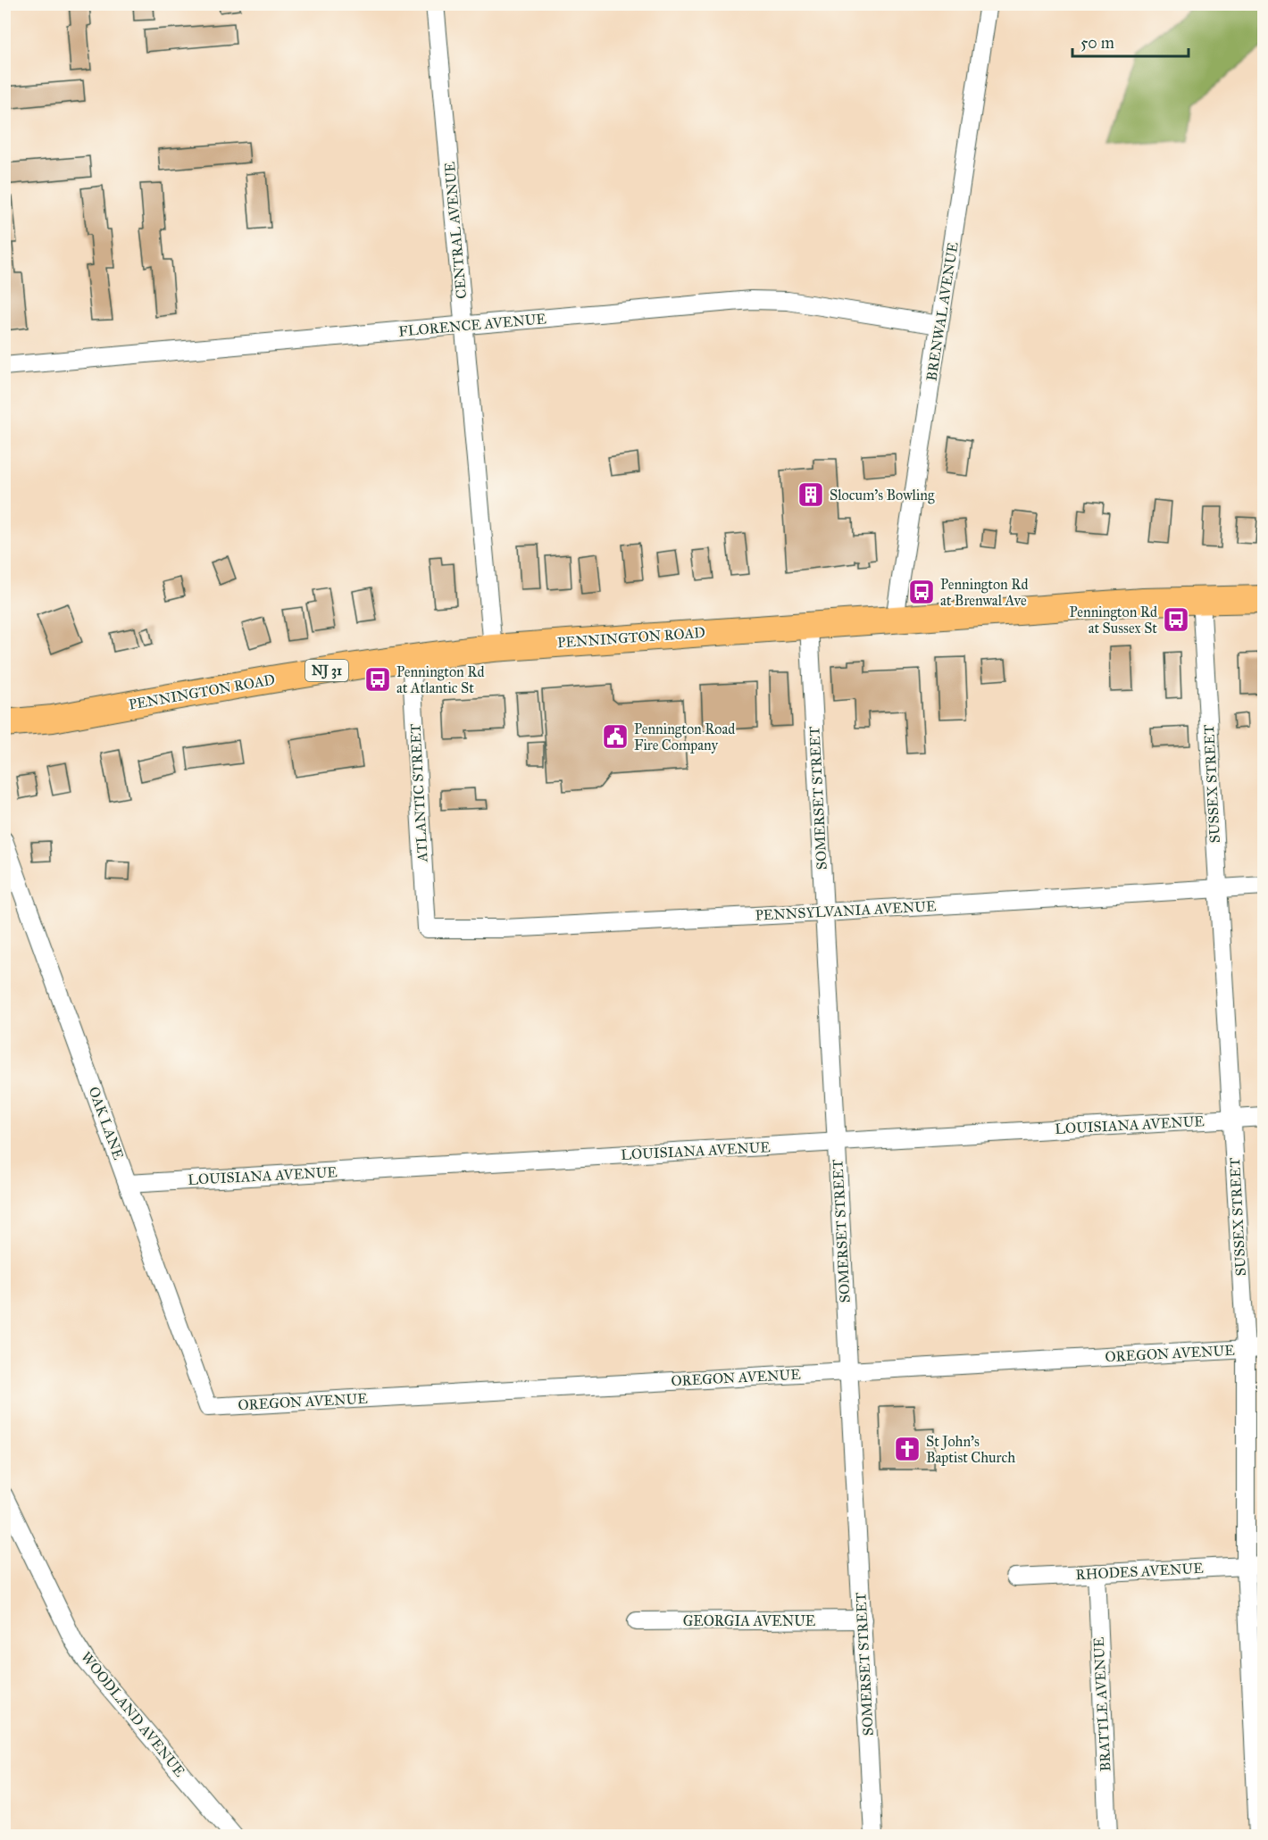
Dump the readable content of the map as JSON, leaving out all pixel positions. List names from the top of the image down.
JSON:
{
  "streets": {
    "main road": ["PENNINGTON ROAD", "NJ 31"],
    "street": [
      "CENTRAL AVENUE",
      "BRENWAL AVENUE",
      "FLORENCE AVENUE",
      "SUSSEX STREET",
      "ATLANTIC STREET",
      "SOMERSET STREET",
      "PENNSYLVANIA AVENUE",
      "OAK LANE",
      "LOUISIANA AVENUE",
      "OREGON AVENUE",
      "RHODES AVENUE",
      "GEORGIA AVENUE",
      "BRATTLE AVENUE",
      "WOODLAND AVENUE"
    ]
  },
  "crossings": [
    ["CENTRAL AVENUE", "FLORENCE AVENUE"],
    ["CENTRAL AVENUE", "PENNINGTON ROAD"],
    ["BRENWAL AVENUE", "FLORENCE AVENUE"],
    ["BRENWAL AVENUE", "PENNINGTON ROAD"],
    ["PENNINGTON ROAD", "SUSSEX STREET"],
    ["PENNINGTON ROAD", "ATLANTIC STREET"],
    ["PENNINGTON ROAD", "SOMERSET STREET"],
    ["SUSSEX STREET", "PENNSYLVANIA AVENUE"],
    ["SUSSEX STREET", "LOUISIANA AVENUE"],
    ["SUSSEX STREET", "OREGON AVENUE"],
    ["SUSSEX STREET", "RHODES AVENUE"],
    ["ATLANTIC STREET", "PENNSYLVANIA AVENUE"],
    ["SOMERSET STREET", "PENNSYLVANIA AVENUE"],
    ["SOMERSET STREET", "LOUISIANA AVENUE"],
    ["SOMERSET STREET", "OREGON AVENUE"],
    ["SOMERSET STREET", "GEORGIA AVENUE"],
    ["OAK LANE", "LOUISIANA AVENUE"],
    ["OAK LANE", "OREGON AVENUE"],
    ["RHODES AVENUE", "BRATTLE AVENUE"]
  ],
  "places": {
    "building": ["Slocum's Bowling"],
    "bus stop": ["Pennington Rd at Brenwal Ave", "Pennington Rd at Sussex St", "Pennington Rd at Atlantic St"],
    "public building": ["Pennington Road Fire Company"],
    "church": ["St John's Baptist Church"]
  },
  "scale_bar": "50 m"
}
